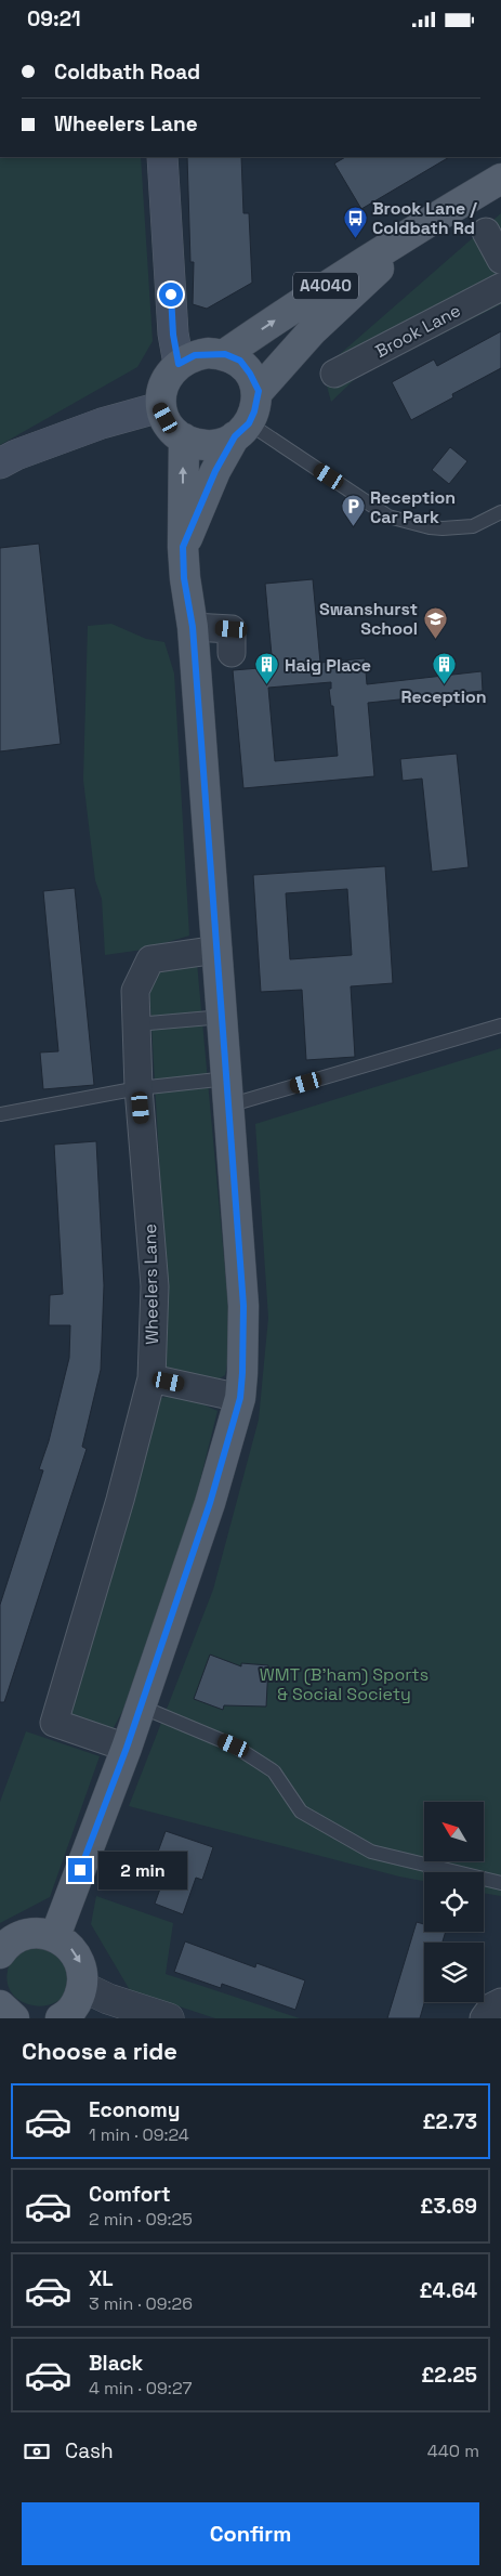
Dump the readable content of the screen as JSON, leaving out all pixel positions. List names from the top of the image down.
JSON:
{
  "streets": {
    "main road": ["A4040"],
    "street": ["Brook Lane", "Wheelers Lane"]
  },
  "parks": ["WMT (B'ham) Sports & Social Society"],
  "places": {
    "bus stop": ["Brook Lane / Coldbath Rd"],
    "parking": ["Reception Car Park"],
    "school or university": ["Swanshurst School"],
    "building": ["Haig Place", "Reception"]
  },
  "north": "top left",
  "page": {
    "status": "09:21",
    "banner": ["Coldbath Road", "Wheelers Lane"],
    "bubble": "2 min",
    "heading": "Choose a ride",
    "list": [
      {
        "name": "Economy",
        "note": "1 min · 09:24",
        "value": "£2.73"
      },
      {
        "name": "Comfort",
        "note": "2 min · 09:25",
        "value": "£3.69"
      },
      {
        "name": "XL",
        "note": "3 min · 09:26",
        "value": "£4.64"
      },
      {
        "name": "Black",
        "note": "4 min · 09:27",
        "value": "£2.25"
      }
    ],
    "pay": ["Cash", "440 m"],
    "buttons": "Confirm"
  }
}
